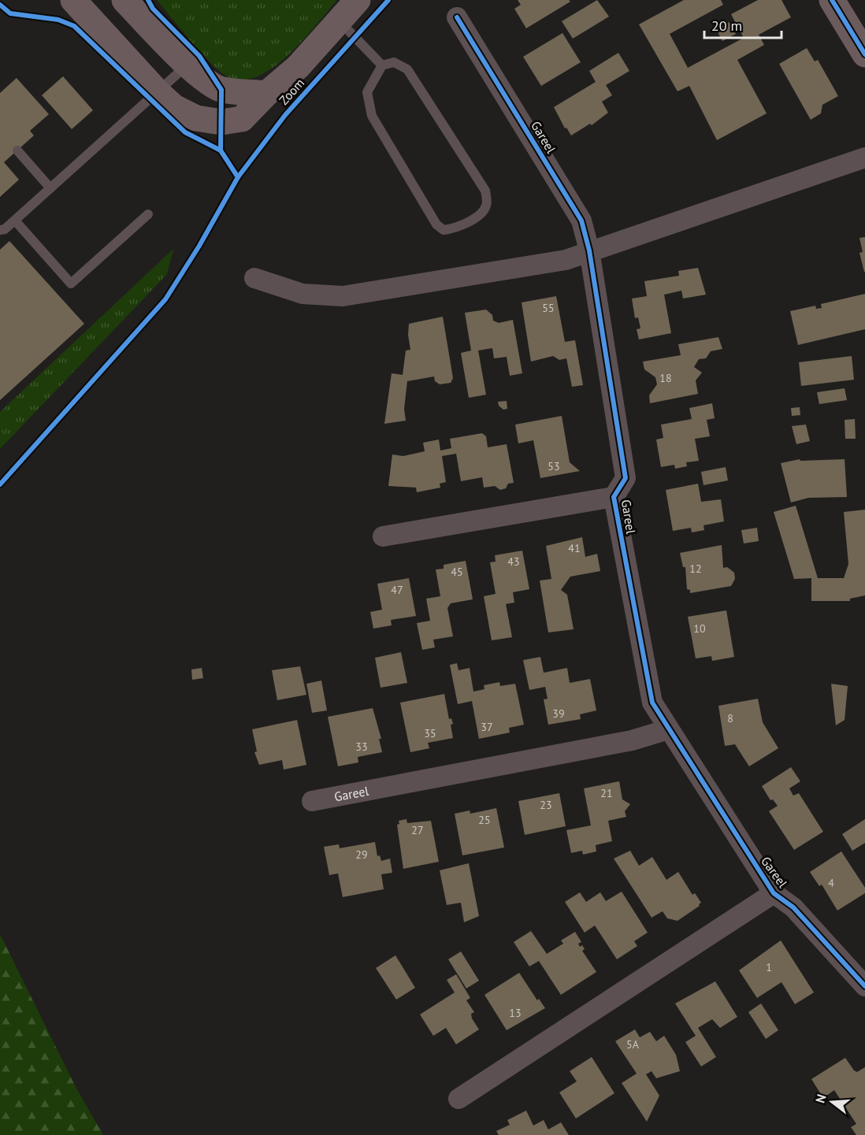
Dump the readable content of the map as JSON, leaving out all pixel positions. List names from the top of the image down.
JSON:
{
  "streets": {
    "street": ["Zoom", "Gareel"]
  },
  "house_numbers": [
    "55",
    "18",
    "53",
    "41",
    "43",
    "12",
    "45",
    "47",
    "10",
    "39",
    "8",
    "37",
    "35",
    "33",
    "21",
    "23",
    "25",
    "27",
    "29",
    "4",
    "1",
    "13",
    "5A"
  ],
  "scale_bar": "20 m",
  "north": "left"
}
